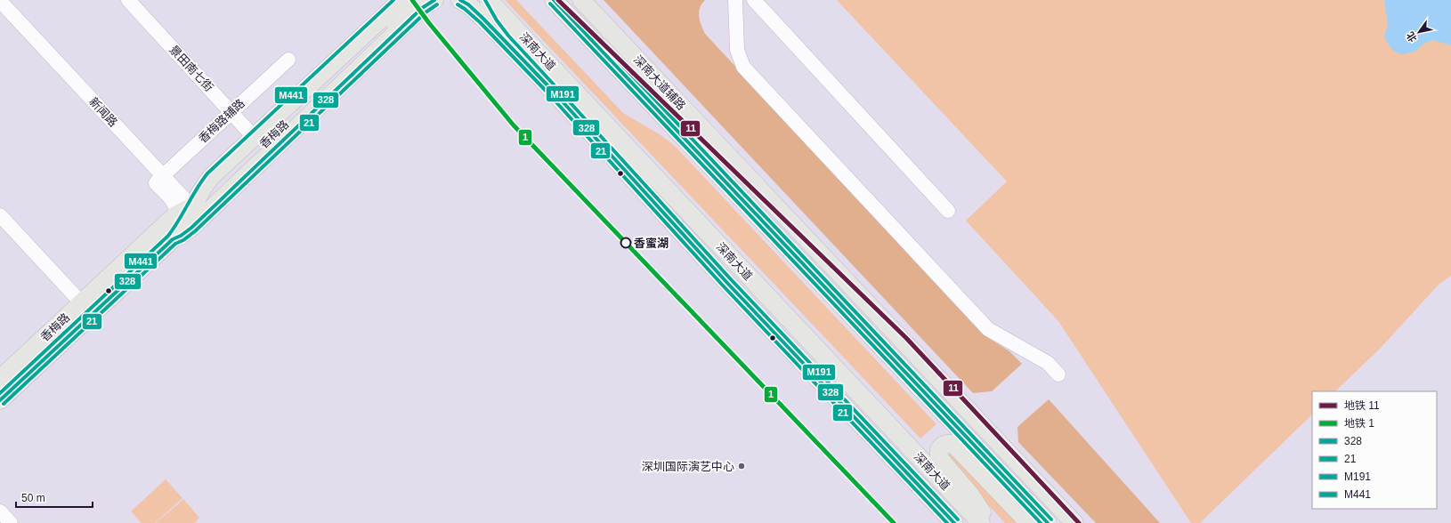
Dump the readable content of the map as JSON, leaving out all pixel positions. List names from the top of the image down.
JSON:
{
  "streets": {
    "main road": ["深南大道", "深南大道辅路", "香梅路"],
    "street": ["景田南七街", "新闻路", "香梅路辅路"]
  },
  "crossings": [
    ["景田南七街", "香梅路辅路"],
    ["景田南七街", "香梅路"],
    ["新闻路", "香梅路辅路"],
    ["新闻路", "香梅路"]
  ],
  "places": ["香蜜湖", "深圳国际演艺中心"],
  "lines": [
    "metro line 11",
    "metro line 1",
    "transit line 328",
    "transit line M191",
    "transit line M441",
    "transit line 21"
  ],
  "legend": [
    "地铁 11",
    "地铁 1",
    "328",
    "21",
    "M191",
    "M441"
  ],
  "scale_bar": "50 m",
  "north": "bottom left"
}
